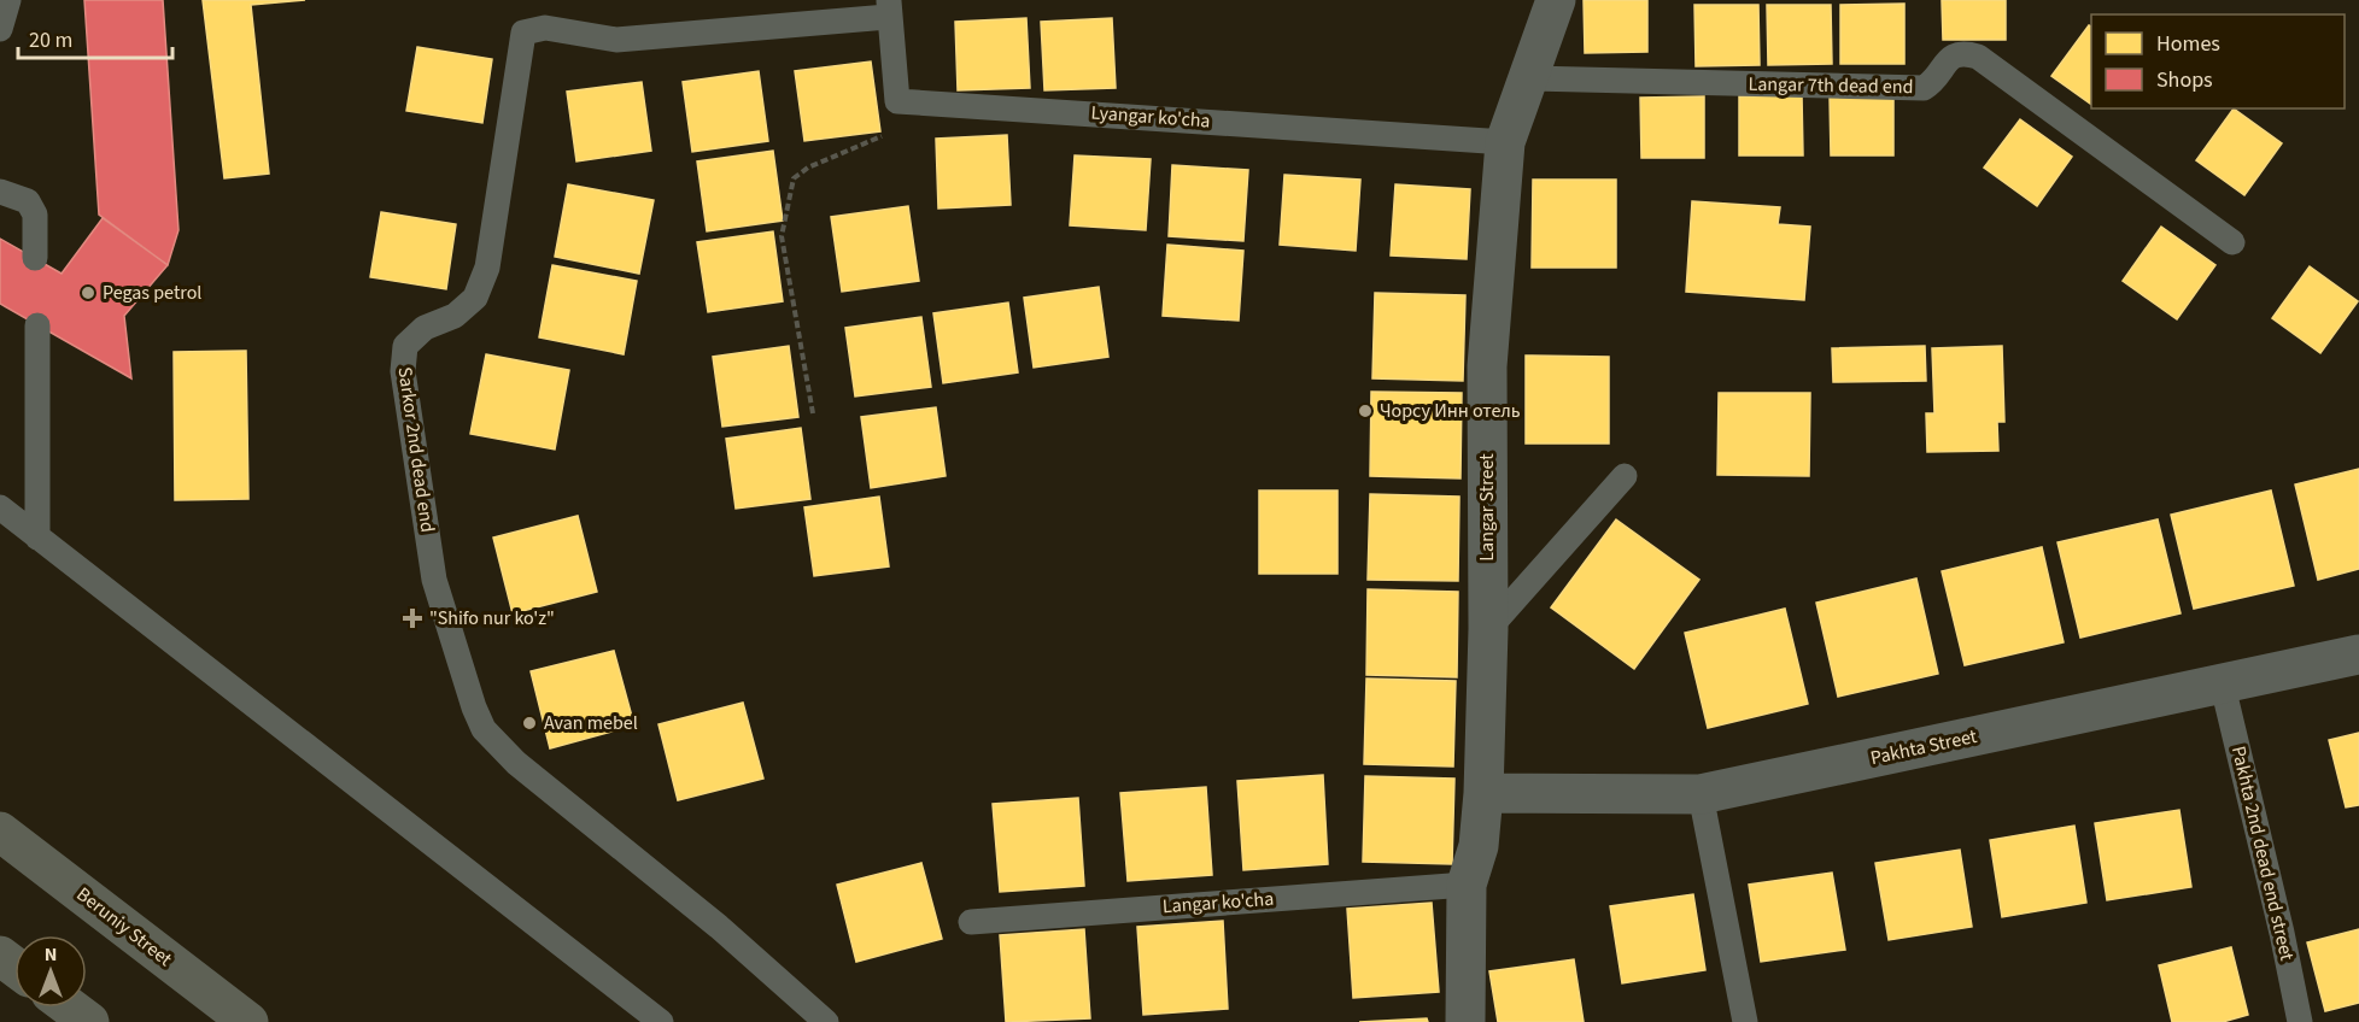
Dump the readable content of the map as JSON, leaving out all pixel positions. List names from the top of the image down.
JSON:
{
  "streets": {
    "main road": ["Beruniy Street"],
    "street": ["Langar Street", "Pakhta Street"],
    "lane": [
      "Langar 7th dead end",
      "Lyangar ko'cha",
      "Sarkor 2nd dead end",
      "Pakhta 2nd dead end street",
      "Langar ko'cha"
    ]
  },
  "crossings": [
    ["Langar 7th dead end", "Langar Street"],
    ["Lyangar ko'cha", "Langar Street"],
    ["Langar Street", "Pakhta Street"],
    ["Langar Street", "Langar ko'cha"],
    ["Pakhta Street", "Pakhta 2nd dead end street"]
  ],
  "places": {
    "other": ["Pegas petrol", "Чорсу Инн отель", "Avan mebel"],
    "health": ["\"Shifo nur ko'z\""]
  },
  "legend": ["Homes", "Shops"],
  "scale_bar": "20 m",
  "north": "top"
}
